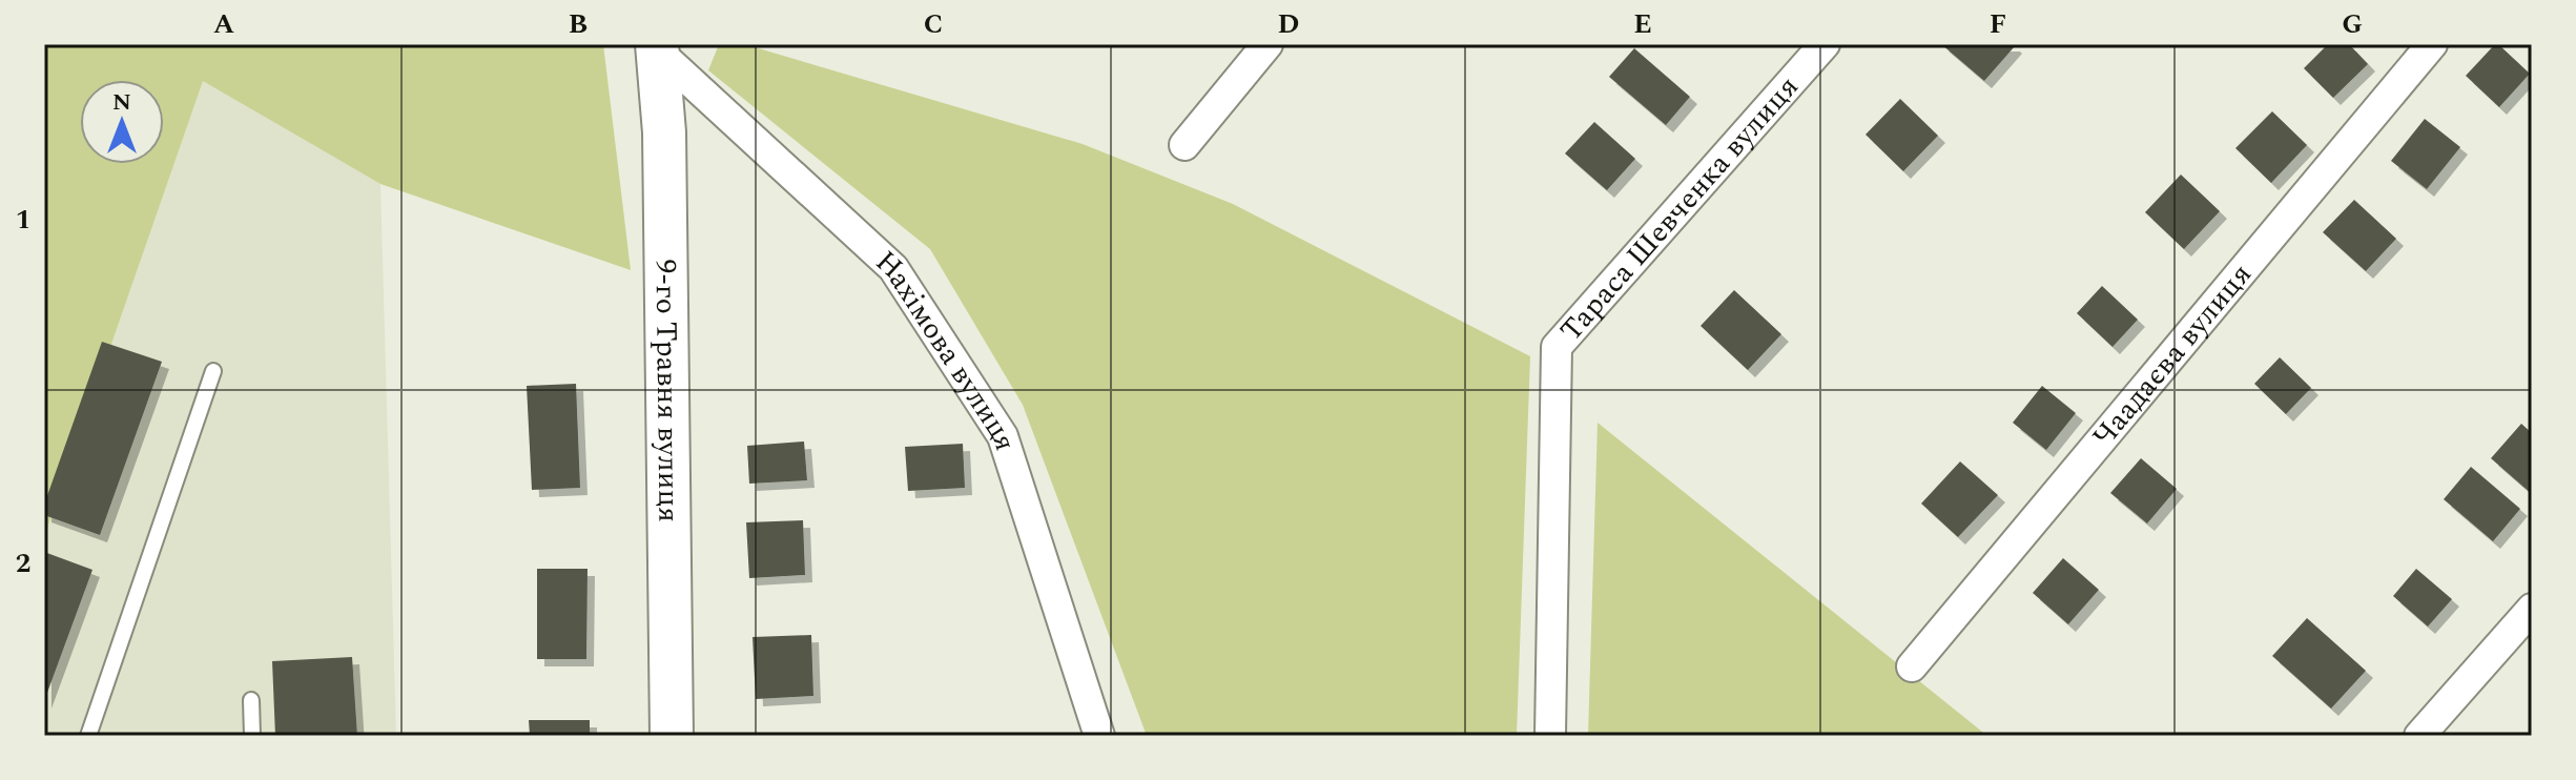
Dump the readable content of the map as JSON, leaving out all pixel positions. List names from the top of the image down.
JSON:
{
  "streets": {
    "main road": ["9-го Травня вулиця"],
    "street": ["Тараса Шевченка вулиця", "Нахімова вулиця", "Чаадаєва вулиця"]
  },
  "crossings": [
    ["Нахімова вулиця", "9-го Травня вулиця"]
  ],
  "north": "top",
  "grid": {
    "columns": [
      "A",
      "B",
      "C",
      "D",
      "E",
      "F",
      "G"
    ],
    "rows": ["1", "2"]
  }
}
